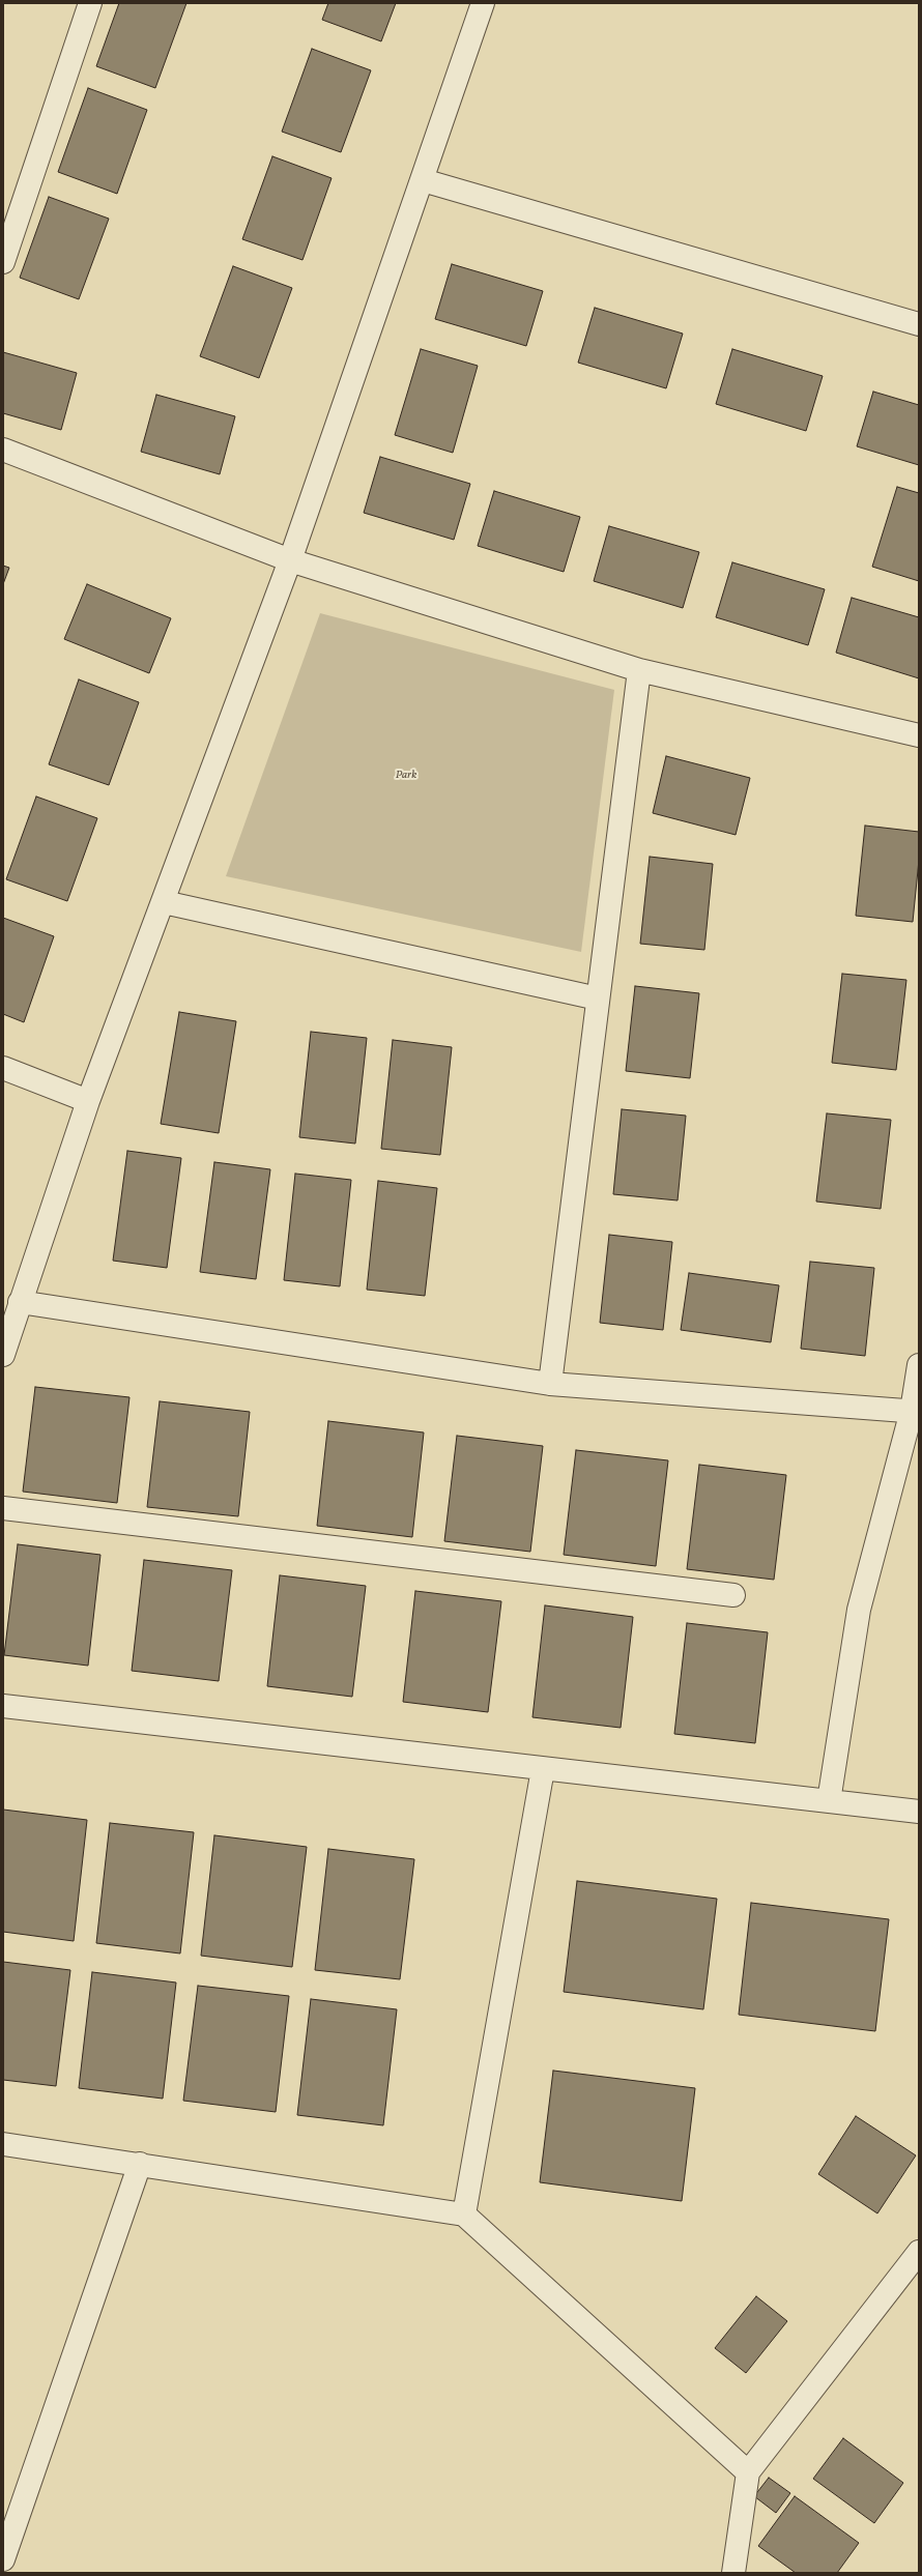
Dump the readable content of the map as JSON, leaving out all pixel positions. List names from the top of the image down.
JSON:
{
  "parks": ["Park"]
}
